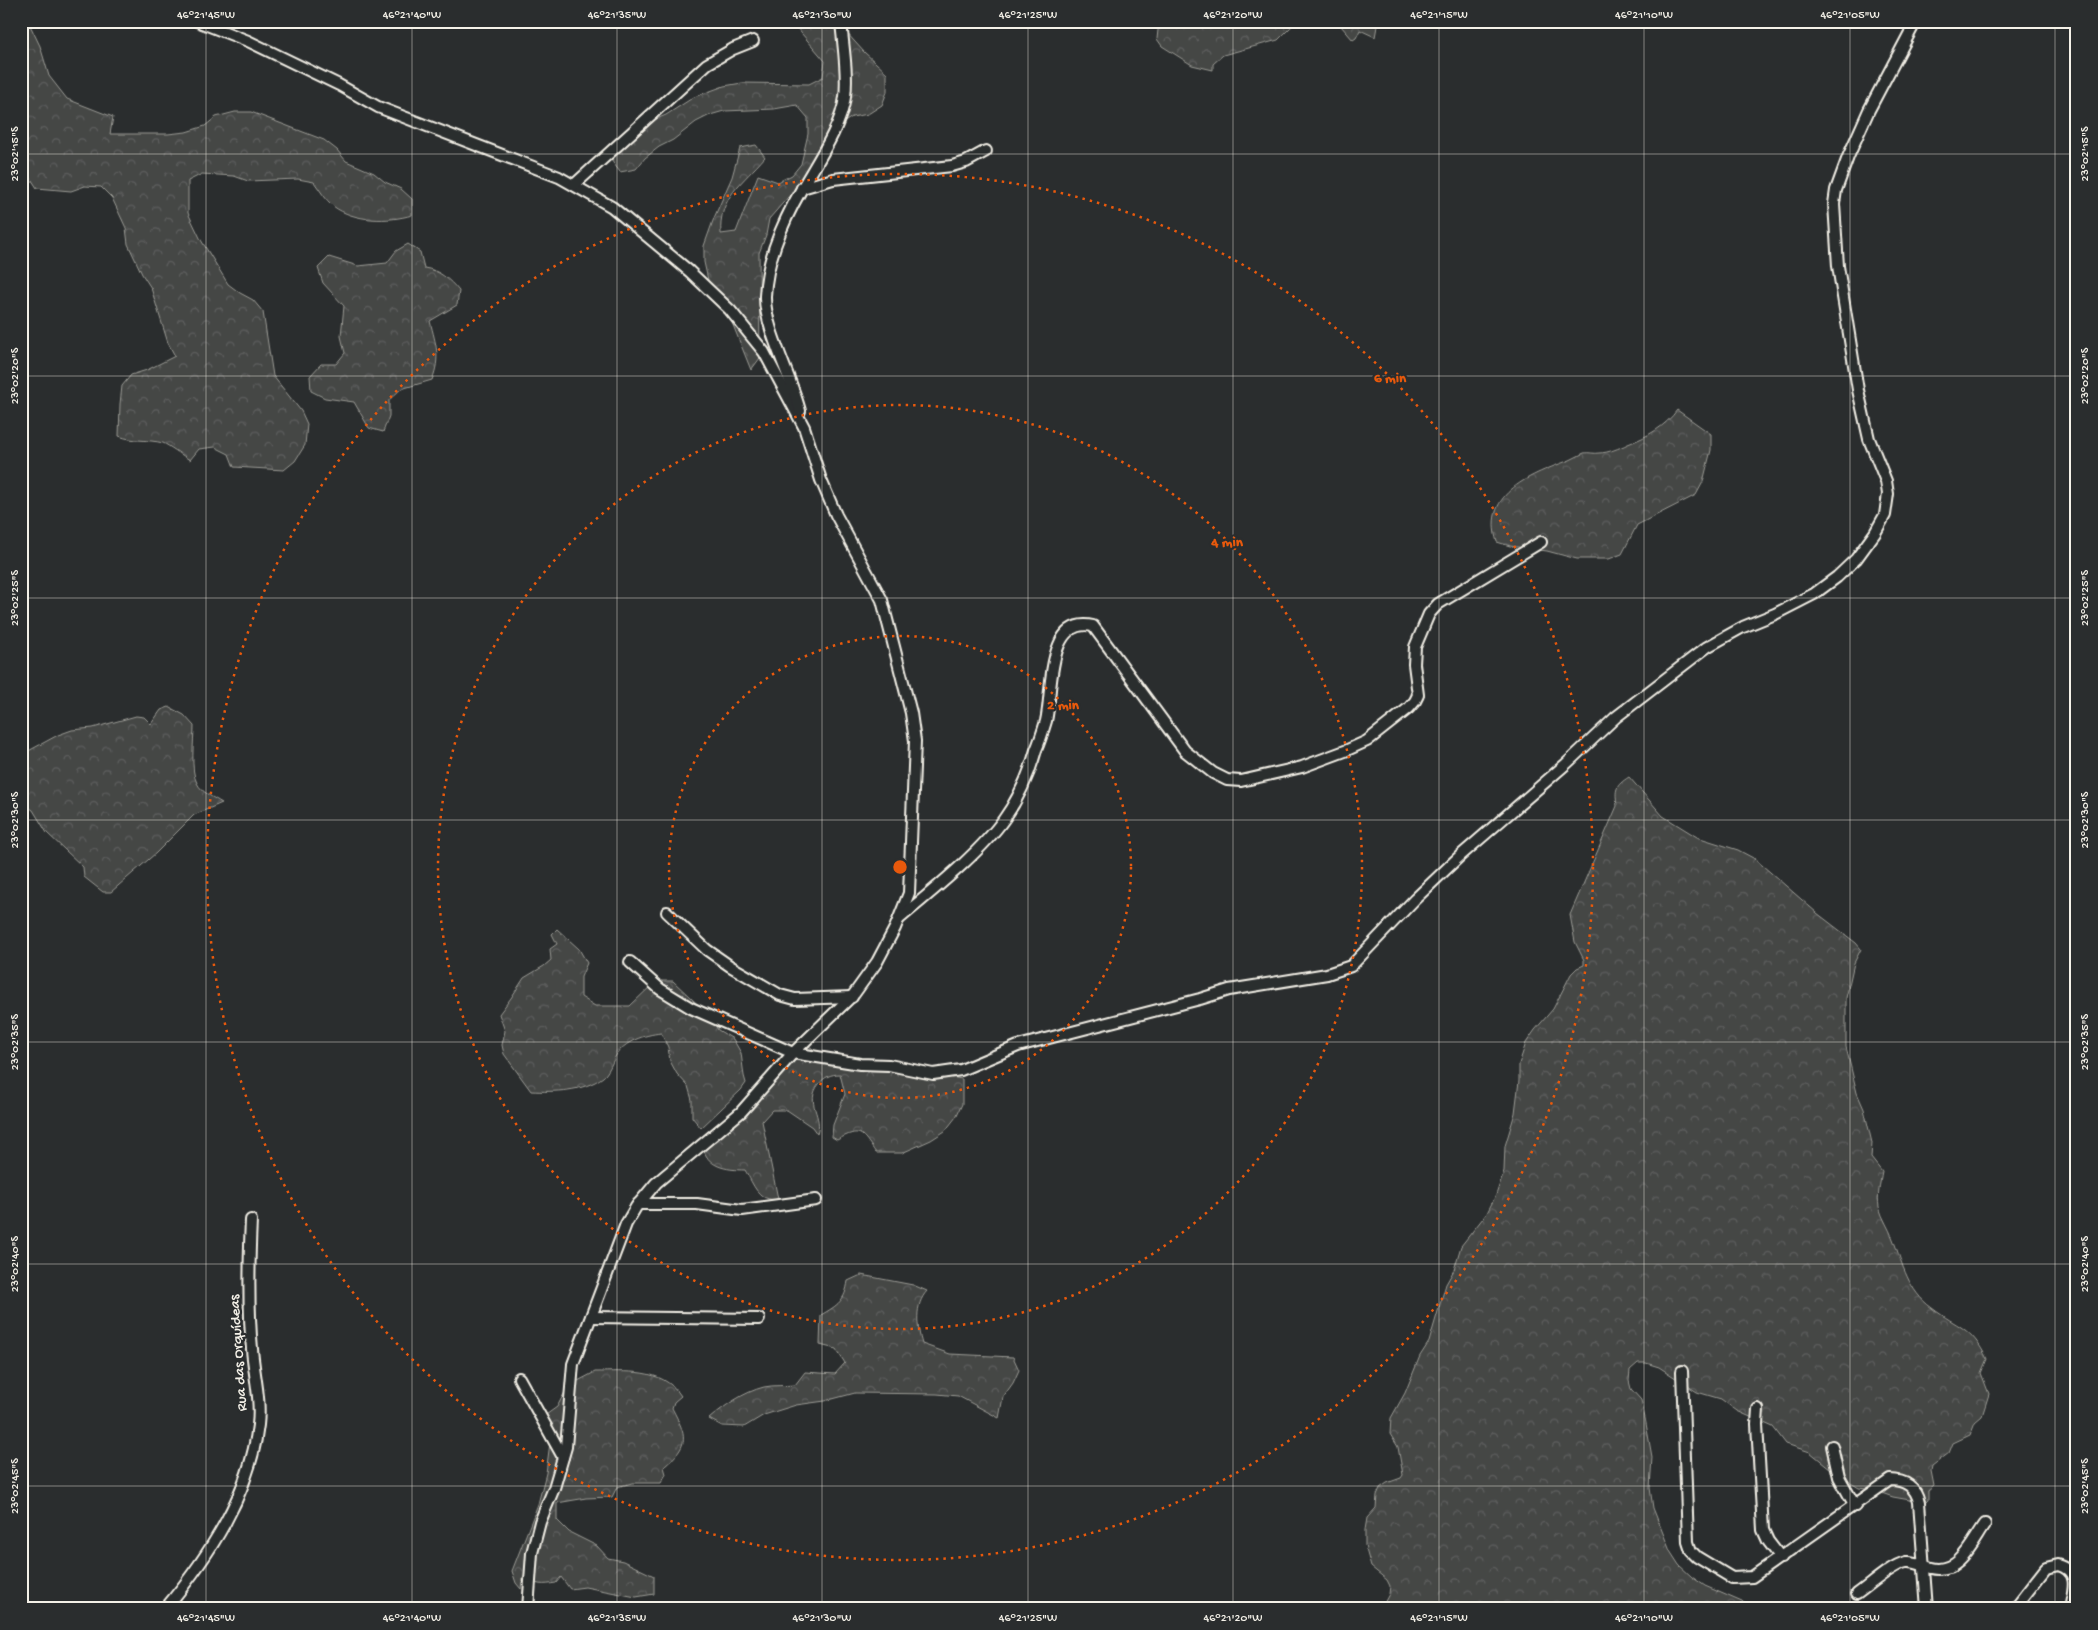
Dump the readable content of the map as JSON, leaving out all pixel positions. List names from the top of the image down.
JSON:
{
  "streets": {
    "street": ["Rua das Orquídeas"]
  },
  "coordinates": [
    "46°21'45\"W",
    "46°21'40\"W",
    "46°21'35\"W",
    "46°21'30\"W",
    "46°21'25\"W",
    "46°21'20\"W",
    "46°21'15\"W",
    "46°21'10\"W",
    "46°21'05\"W",
    "23°02'15\"S",
    "23°02'20\"S",
    "23°02'25\"S",
    "23°02'30\"S",
    "23°02'35\"S",
    "23°02'40\"S",
    "23°02'45\"S"
  ],
  "rings": ["6 min", "4 min", "2 min"]
}
